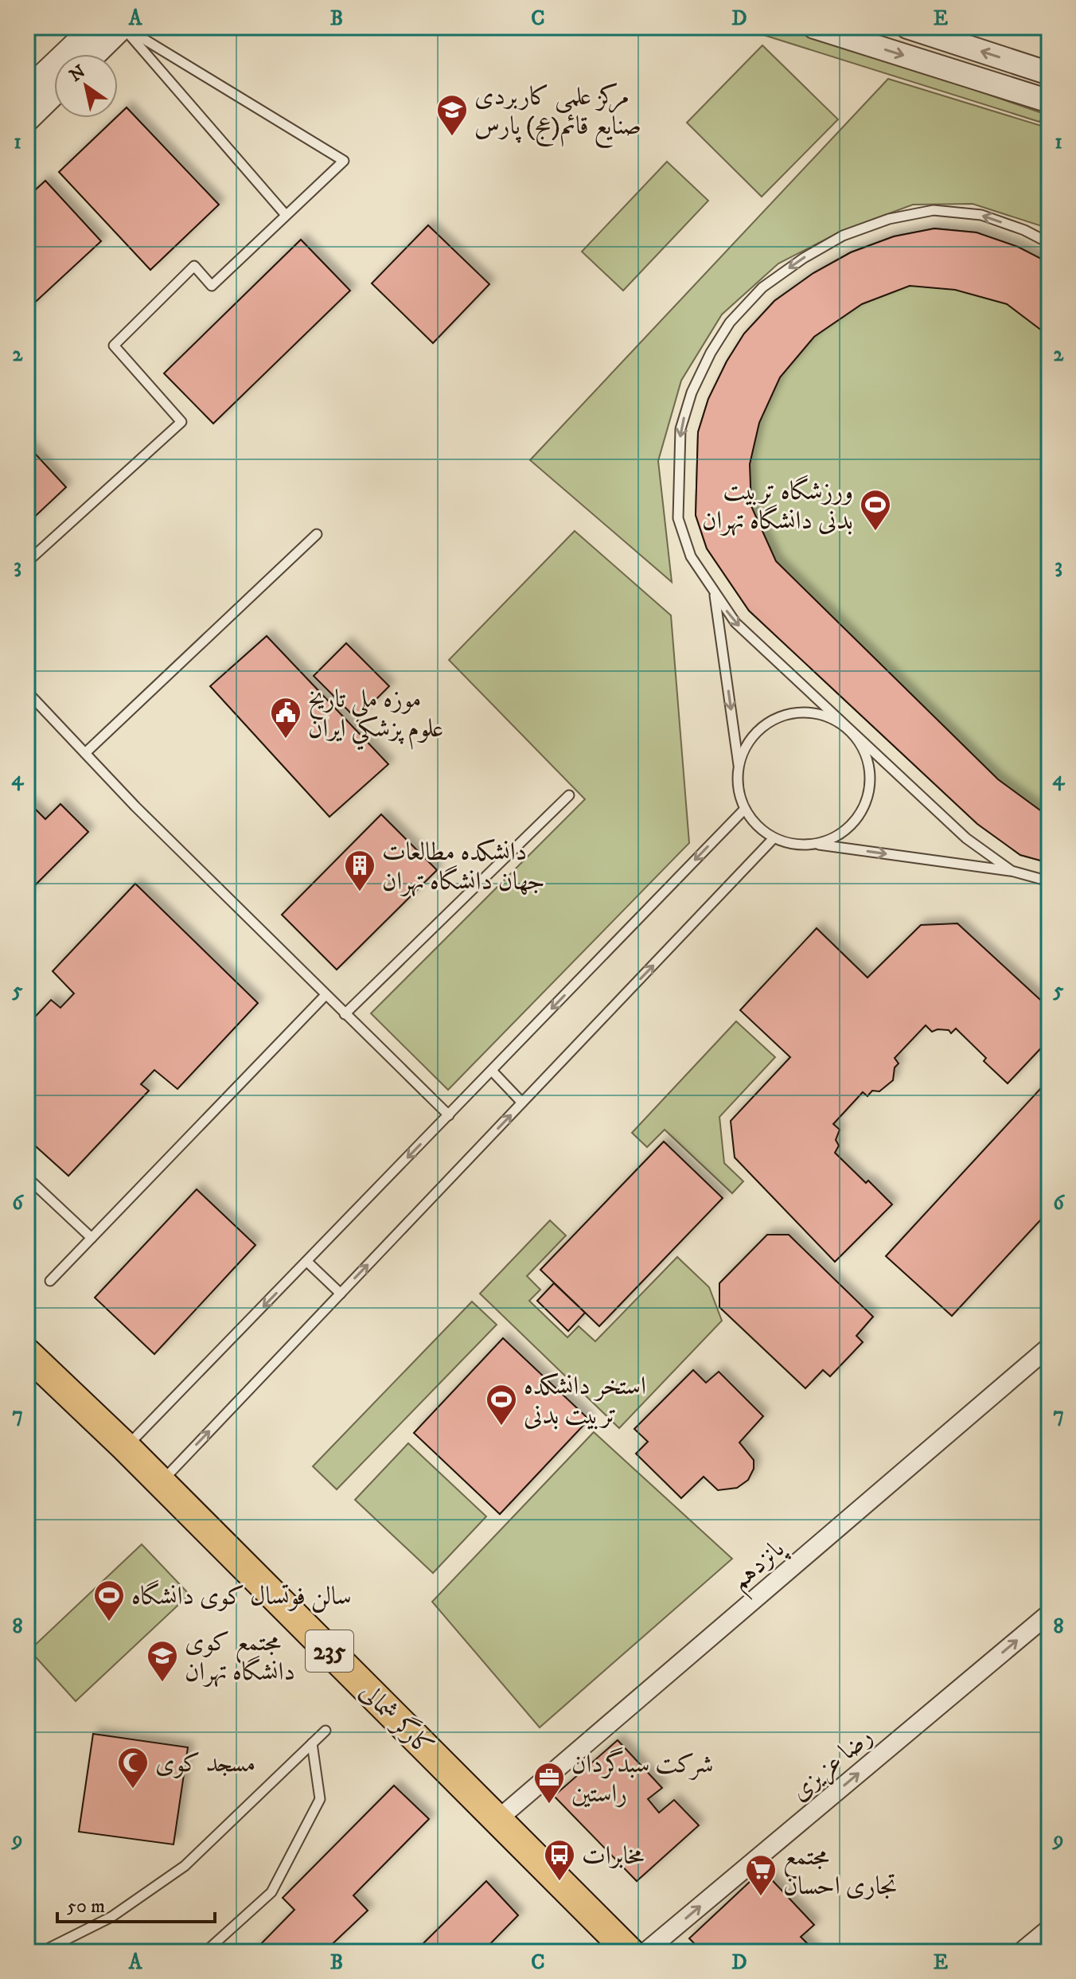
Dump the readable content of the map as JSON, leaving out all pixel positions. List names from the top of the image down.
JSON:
{
  "streets": {
    "main road": ["235", "کارگر شمالی"],
    "street": ["پانزدهم", "رضا عزیزی"]
  },
  "crossings": [
    ["پانزدهم", "کارگر شمالی"]
  ],
  "one_way": ["رضا عزیزی"],
  "places": {
    "school or university": ["مرکز علمی کاربردی صنایع قائم(عج) پارس", "مجتمع کوی دانشگاه تهران"],
    "sports": ["ورزشگاه تربیت بدنی دانشگاه تهران", "استخر دانشکده تربیت بدنی", "سالن فوتسال کوی دانشگاه"],
    "public building": ["موزه ملي تاريخ علوم پزشكي ايران"],
    "building": ["دانشکده مطالعات جهان دانشگاه تهران"],
    "mosque": ["مسجد کوی"],
    "office": ["شرکت سبدگردان راستین"],
    "bus stop": ["مخابرات"],
    "supermarket": ["مجتمع تجاری احسان"]
  },
  "scale_bar": "50 m",
  "north": "top left",
  "grid": {
    "columns": [
      "A",
      "B",
      "C",
      "D",
      "E"
    ],
    "rows": [
      "1",
      "2",
      "3",
      "4",
      "5",
      "6",
      "7",
      "8",
      "9"
    ]
  }
}
